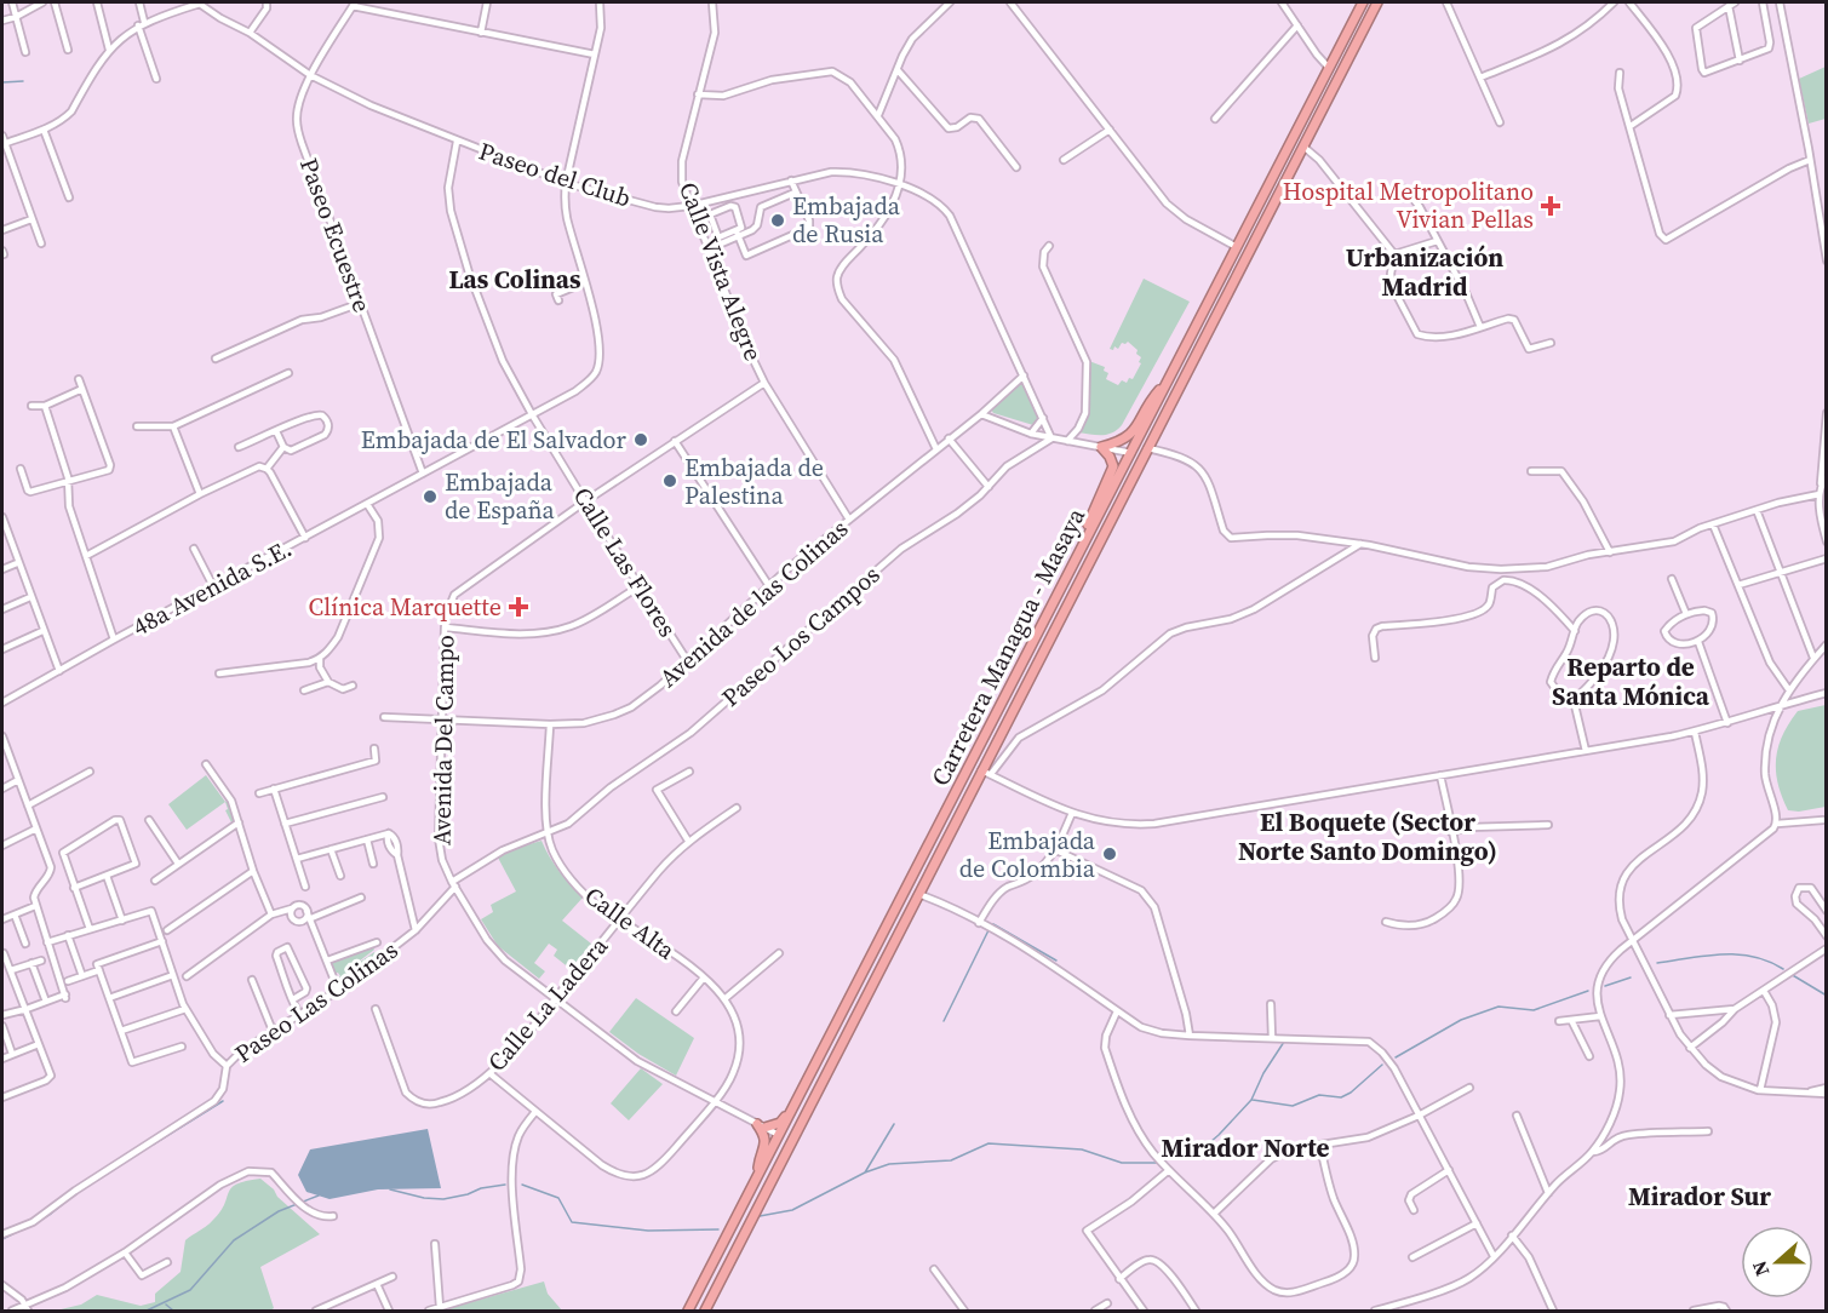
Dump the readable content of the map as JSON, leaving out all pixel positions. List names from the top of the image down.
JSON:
{
  "streets": {
    "highway": ["Carretera Managua - Masaya"],
    "street": [
      "Paseo del Club",
      "Paseo Ecuestre",
      "Calle Vista Alegre",
      "Calle Las Flores",
      "48a Avenida S.E.",
      "Avenida de las Colinas",
      "Paseo Los Campos",
      "Avenida Del Campo",
      "Calle Alta",
      "Paseo Las Colinas",
      "Calle La Ladera"
    ]
  },
  "crossings": [
    ["Paseo del Club", "Paseo Ecuestre"],
    ["Paseo del Club", "Calle Vista Alegre"],
    ["Paseo del Club", "Calle Las Flores"],
    ["Paseo del Club", "48a Avenida S.E."],
    ["Paseo del Club", "Avenida de las Colinas"],
    ["Paseo del Club", "Paseo Los Campos"],
    ["Paseo Ecuestre", "48a Avenida S.E."],
    ["Calle Vista Alegre", "Avenida de las Colinas"],
    ["Calle Vista Alegre", "Avenida Del Campo"],
    ["Calle Las Flores", "48a Avenida S.E."],
    ["Calle Las Flores", "Avenida de las Colinas"],
    ["Calle Las Flores", "Avenida Del Campo"],
    ["Avenida de las Colinas", "Avenida Del Campo"],
    ["Avenida de las Colinas", "Calle Alta"],
    ["Paseo Los Campos", "Calle Alta"],
    ["Paseo Los Campos", "Paseo Las Colinas"],
    ["Carretera Managua - Masaya", "Avenida Del Campo"],
    ["Avenida Del Campo", "Calle Alta"],
    ["Avenida Del Campo", "Paseo Las Colinas"],
    ["Avenida Del Campo", "Calle La Ladera"],
    ["Calle Alta", "Paseo Las Colinas"],
    ["Calle Alta", "Calle La Ladera"]
  ],
  "districts": [
    "Urbanización Madrid",
    "Las Colinas",
    "Reparto de Santa Mónica",
    "El Boquete (Sector Norte Santo Domingo)",
    "Mirador Norte",
    "Mirador Sur"
  ],
  "places": {
    "health": ["Hospital Metropolitano Vivian Pellas", "Clínica Marquette"],
    "other": [
      "Embajada de Rusia",
      "Embajada de El Salvador",
      "Embajada de Palestina",
      "Embajada de España",
      "Embajada de Colombia"
    ]
  },
  "north": "left"
}
